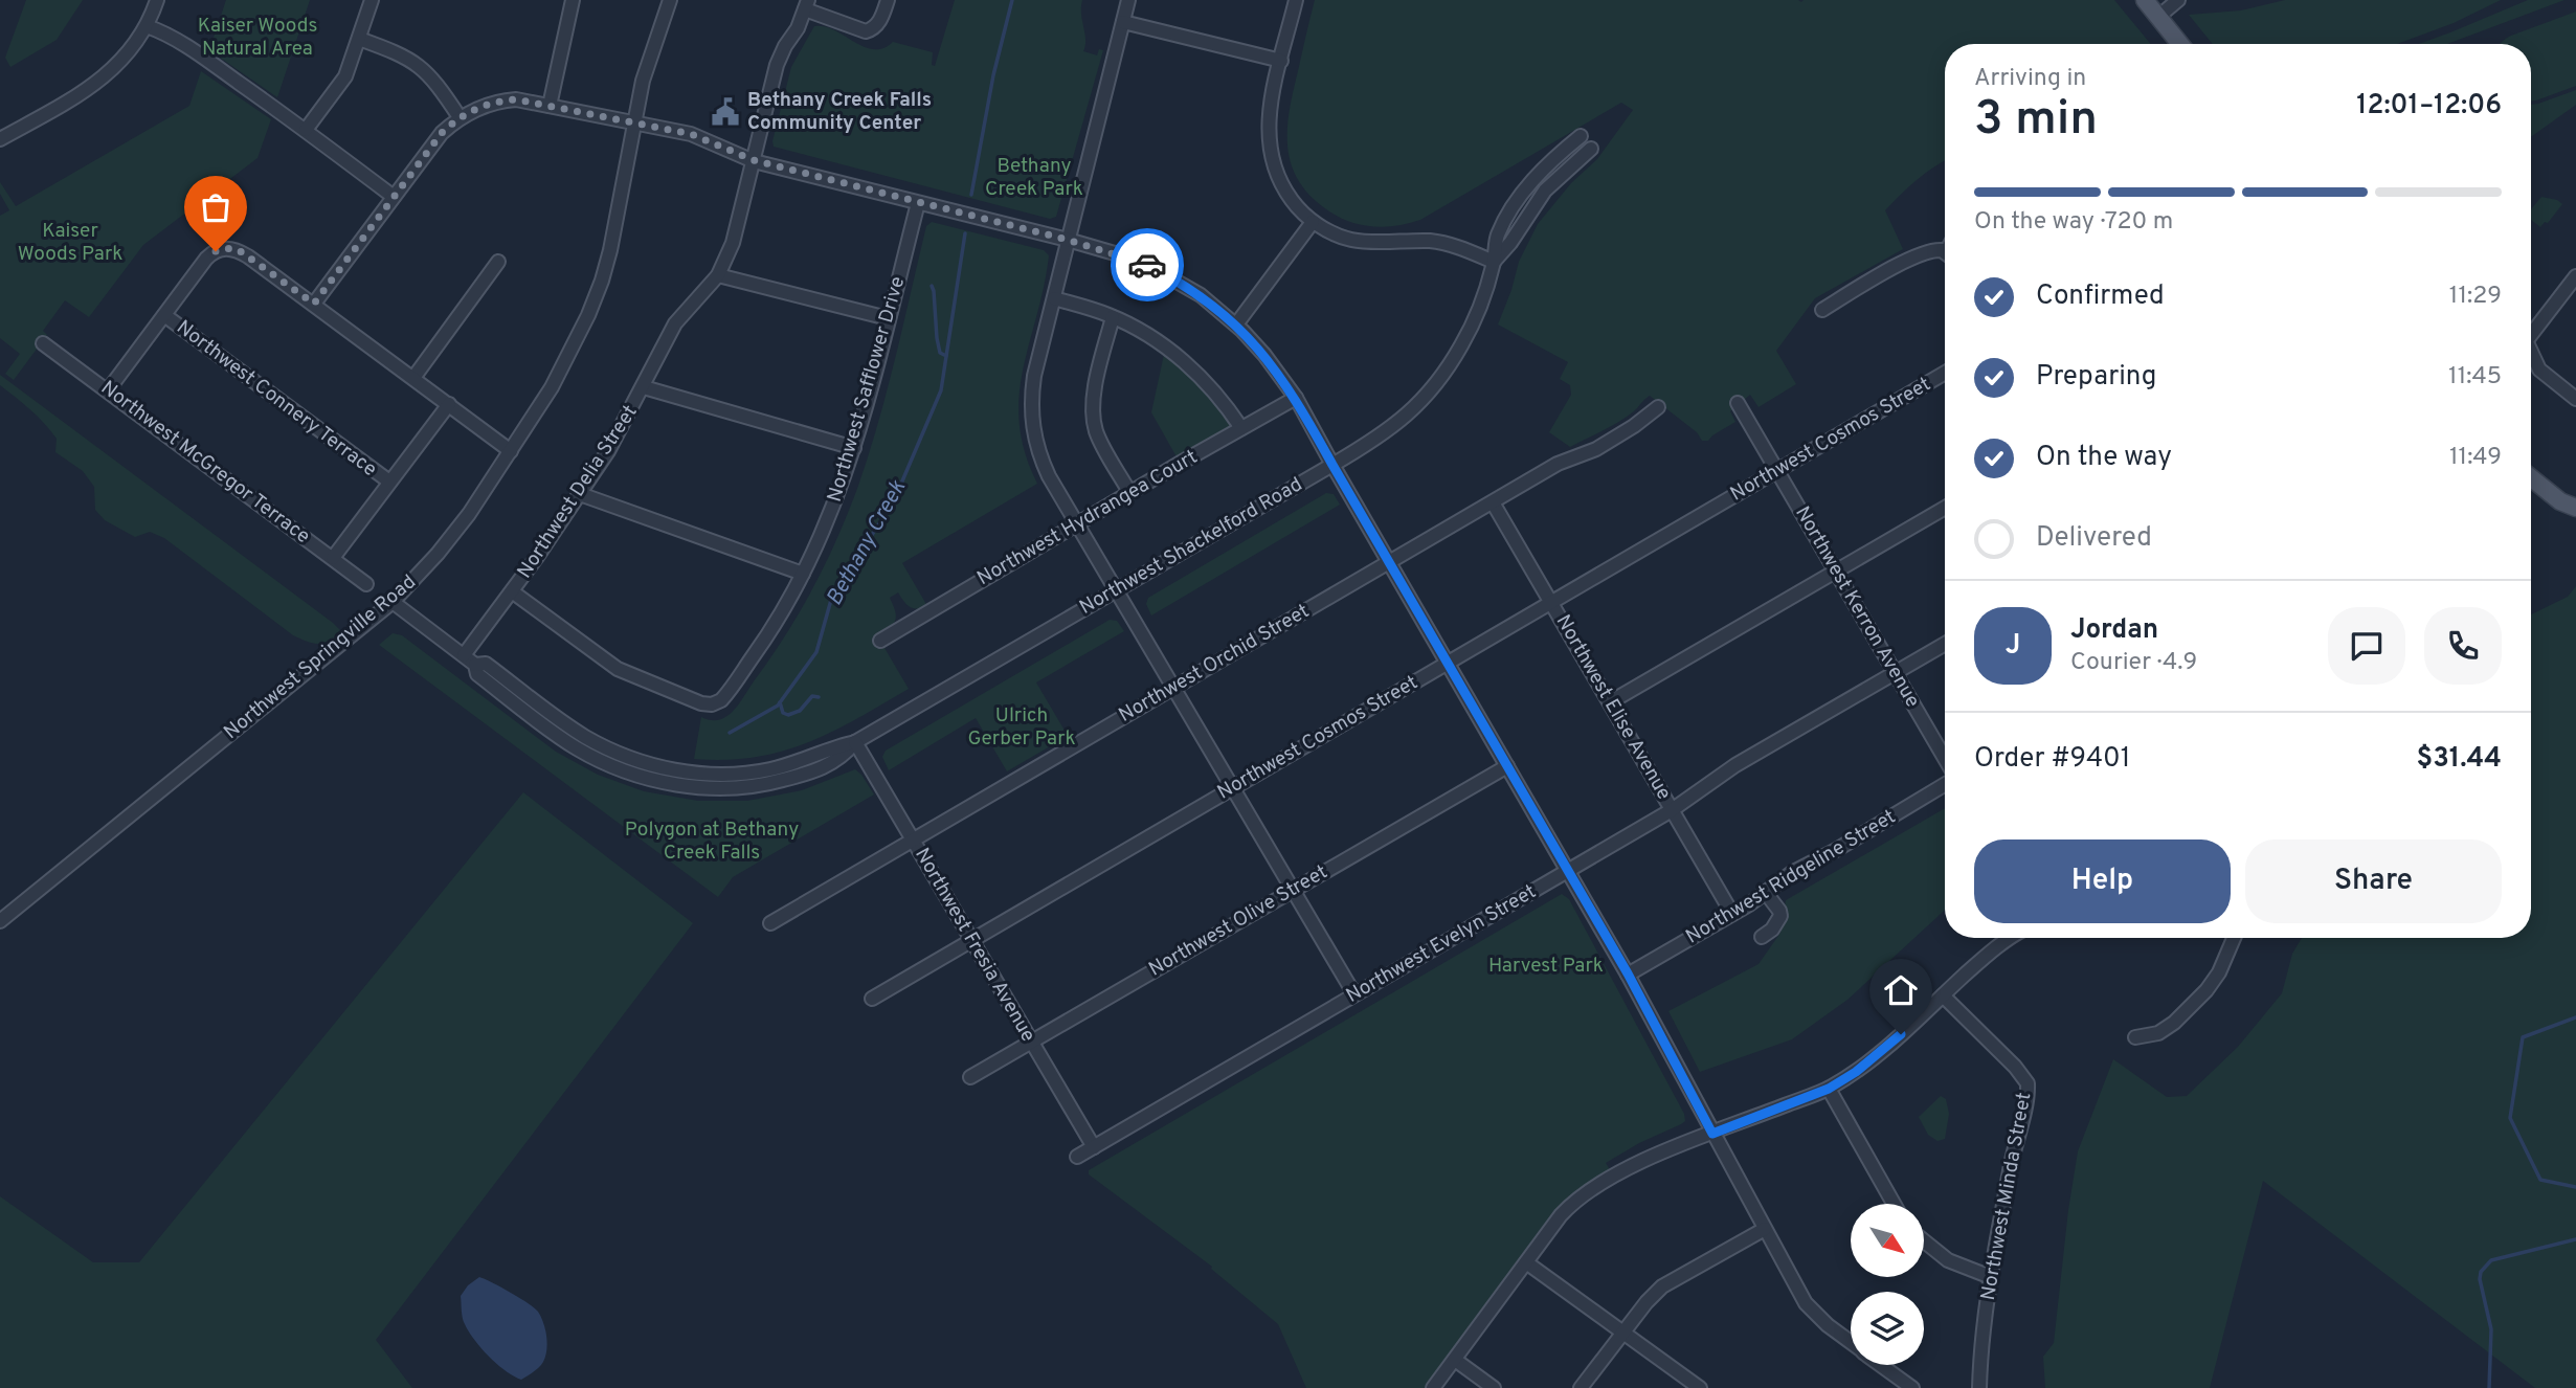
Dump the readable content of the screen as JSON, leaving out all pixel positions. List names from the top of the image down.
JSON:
{
  "streets": {
    "street": [
      "Northwest Safflower Drive",
      "Northwest Connery Terrace",
      "Northwest Cosmos Street",
      "Northwest McGregor Terrace",
      "Northwest Delia Street",
      "Northwest Hydrangea Court",
      "Northwest Shackelford Road",
      "Northwest Kerron Avenue",
      "Northwest Springville Road",
      "Northwest Orchid Street",
      "Northwest Elise Avenue",
      "Northwest Ridgeline Street",
      "Northwest Olive Street",
      "Northwest Evelyn Street",
      "Northwest Fresia Avenue",
      "Northwest Minda Street"
    ]
  },
  "crossings": [
    ["Northwest Safflower Drive", "Northwest Delia Street"],
    ["Northwest Cosmos Street", "Northwest Kerron Avenue"],
    ["Northwest Cosmos Street", "Northwest Elise Avenue"],
    ["Northwest Cosmos Street", "Northwest Fresia Avenue"],
    ["Northwest Delia Street", "Northwest Shackelford Road"],
    ["Northwest Shackelford Road", "Northwest Springville Road"],
    ["Northwest Shackelford Road", "Northwest Fresia Avenue"],
    ["Northwest Kerron Avenue", "Northwest Evelyn Street"],
    ["Northwest Orchid Street", "Northwest Elise Avenue"],
    ["Northwest Orchid Street", "Northwest Fresia Avenue"],
    ["Northwest Elise Avenue", "Northwest Ridgeline Street"],
    ["Northwest Elise Avenue", "Northwest Evelyn Street"],
    ["Northwest Olive Street", "Northwest Fresia Avenue"],
    ["Northwest Evelyn Street", "Northwest Fresia Avenue"]
  ],
  "water": ["Bethany Creek"],
  "parks": [
    "Kaiser Woods Natural Area",
    "Bethany Creek Park",
    "Kaiser Woods Park",
    "Ulrich Gerber Park",
    "Polygon at Bethany Creek Falls",
    "Harvest Park"
  ],
  "places": {
    "public building": ["Bethany Creek Falls Community Center"]
  },
  "north": "bottom right",
  "page": {
    "heading": ["3 min", "Arriving in", "12:01–12:06"],
    "panel": [
      "Jordan",
      "Courier · 4.9",
      "Order #9401",
      "$31.44"
    ],
    "bar": "On the way · 720 m",
    "list": [
      ["Confirmed", "11:29"],
      ["Preparing", "11:45"],
      ["On the way", "11:49"],
      "Delivered"
    ],
    "round": "J",
    "buttons": ["Help", "Share"]
  }
}
